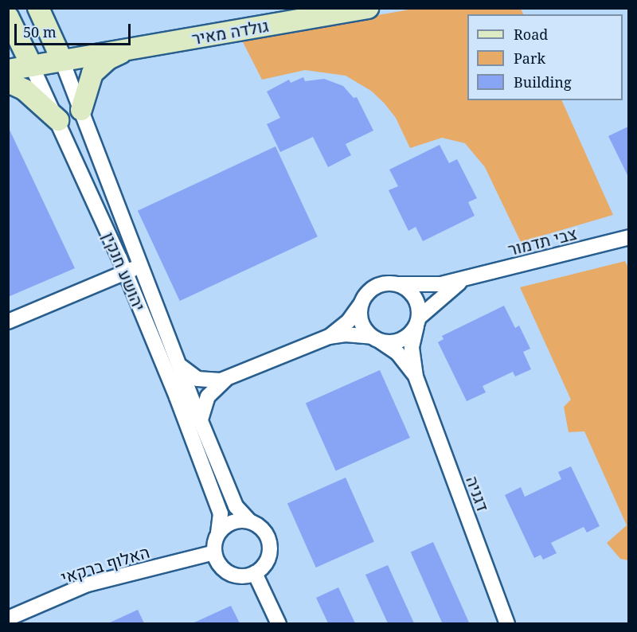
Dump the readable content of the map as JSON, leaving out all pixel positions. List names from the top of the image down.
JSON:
{
  "streets": {
    "main road": ["גולדה מאיר", "יהושע חנקין"],
    "street": ["צבי תדמור", "דגניה", "האלוף ברקאי"]
  },
  "crossings": [
    ["גולדה מאיר", "יהושע חנקין"],
    ["צבי תדמור", "דגניה"],
    ["יהושע חנקין", "האלוף ברקאי"]
  ],
  "legend": ["Road", "Park", "Building"],
  "scale_bar": "50 m"
}
